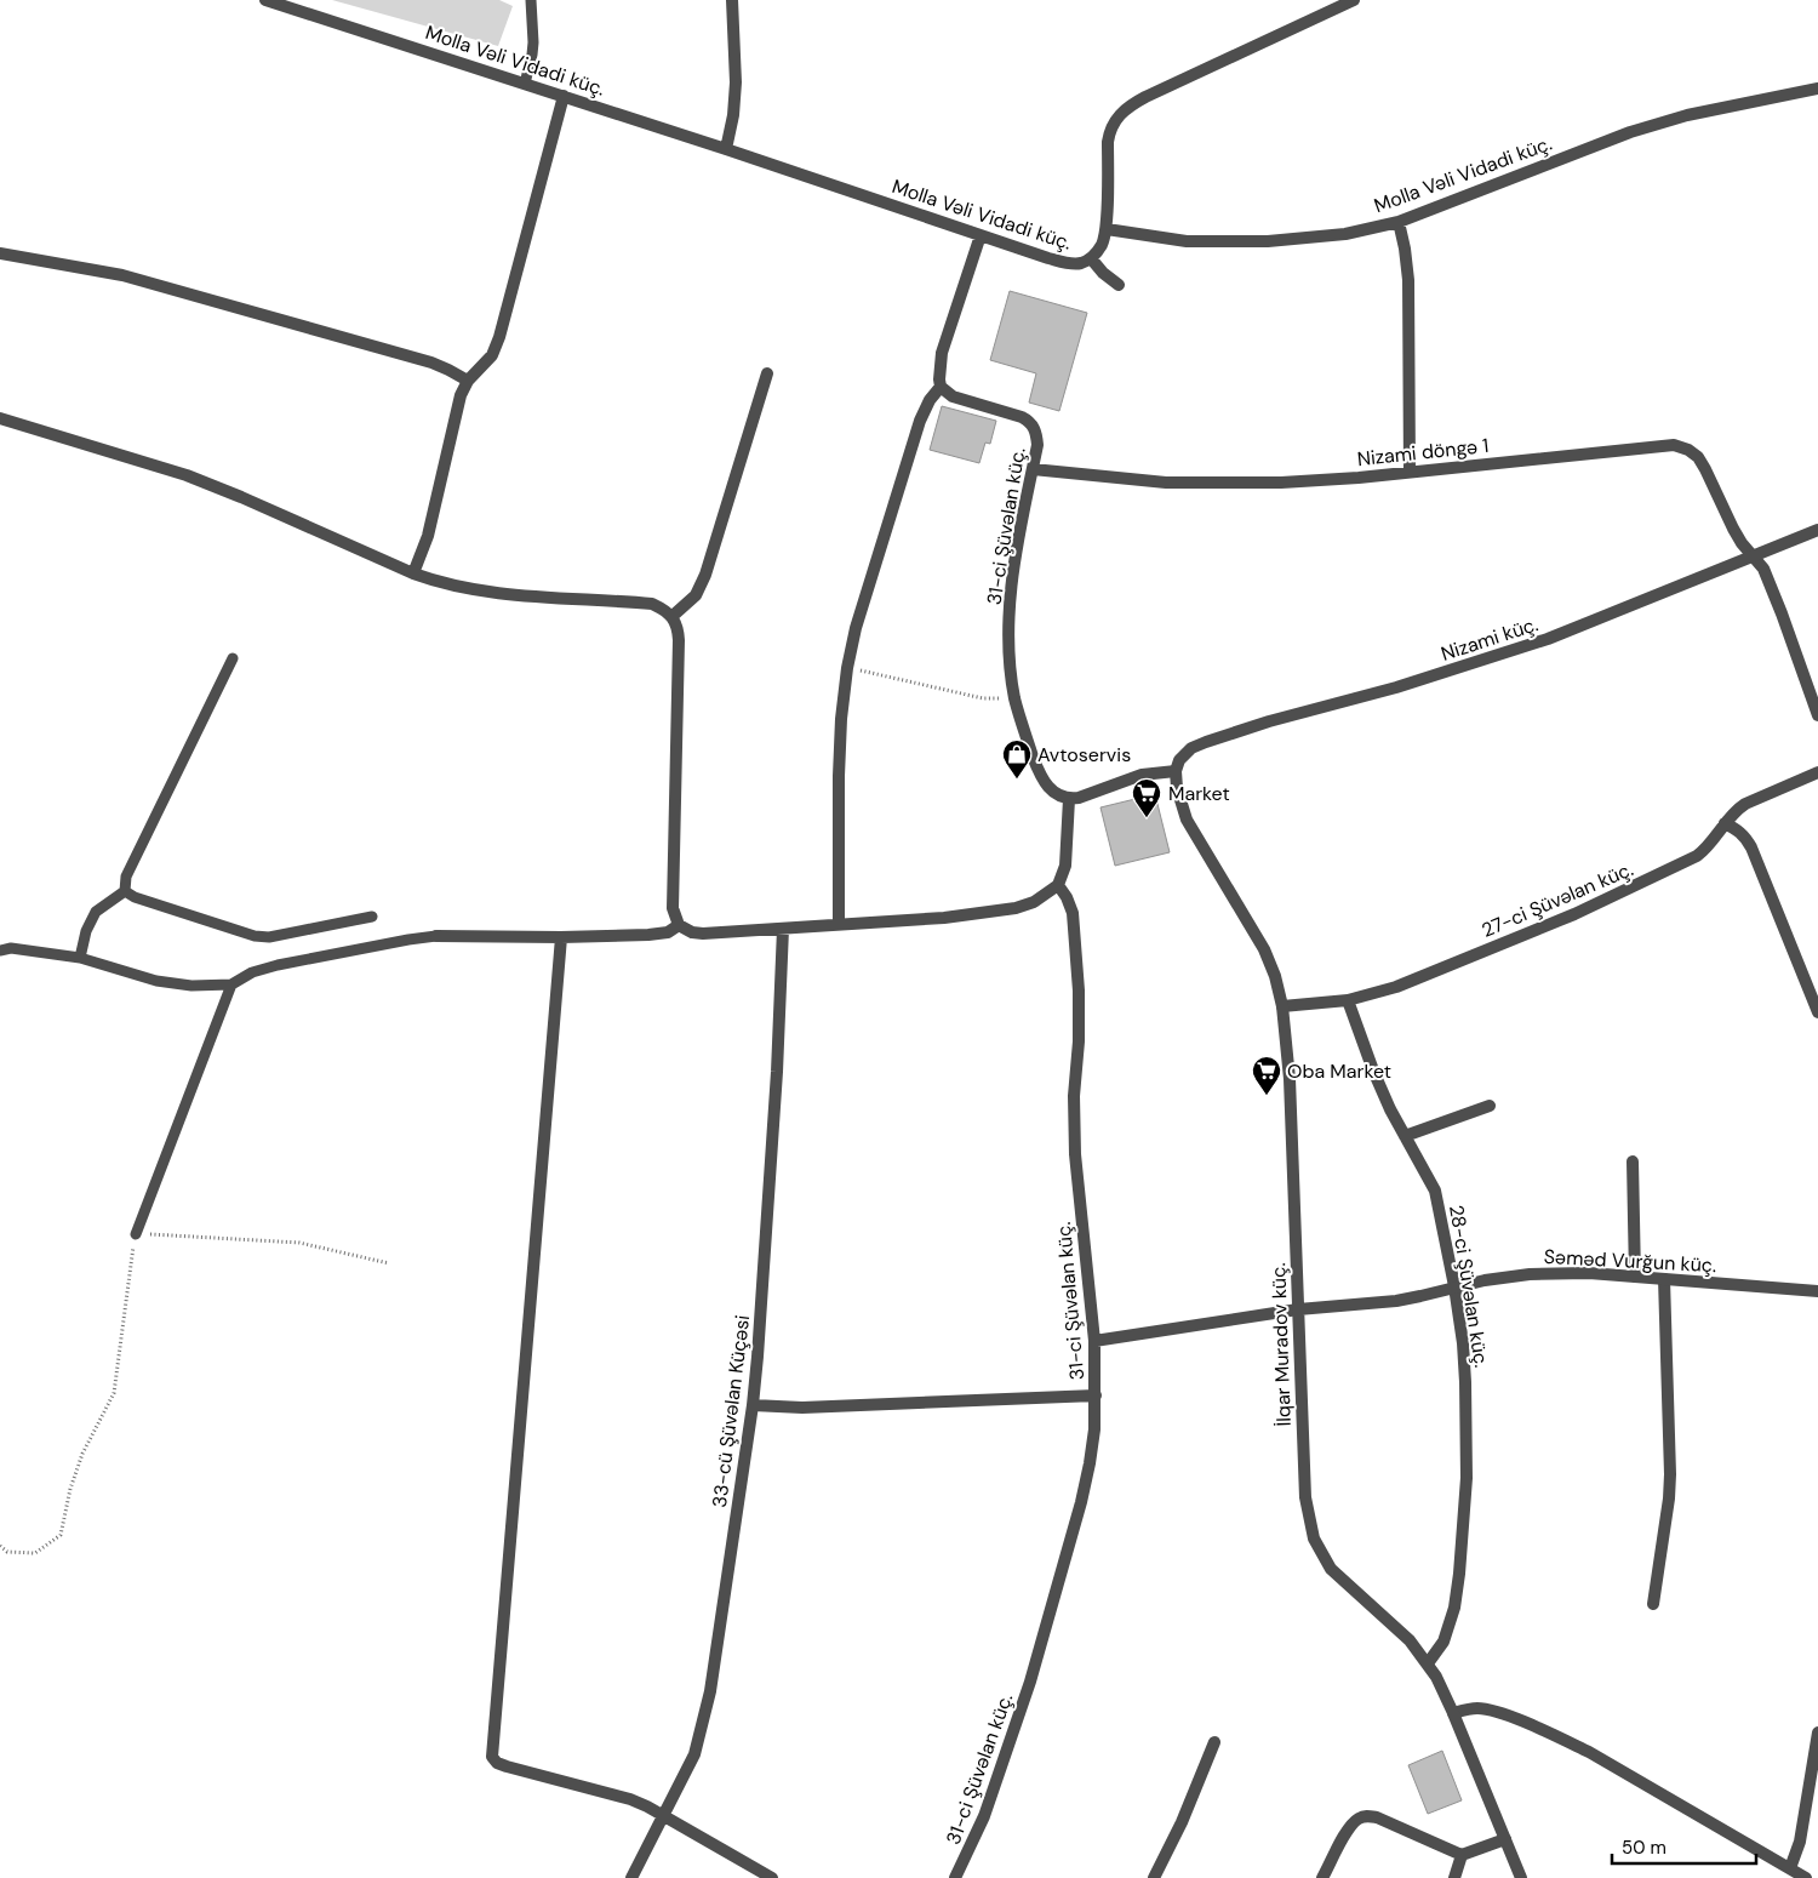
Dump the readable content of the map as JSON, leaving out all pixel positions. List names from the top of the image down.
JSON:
{
  "streets": {
    "street": [
      "Molla Vəli Vidadi küç.",
      "Nizami döngə 1",
      "31-ci Şüvəlan küç.",
      "Nizami küç.",
      "27-ci Şüvəlan küç.",
      "Səməd Vurğun küç.",
      "28-ci Şüvəlan küç.",
      "İlqar Muradov küç.",
      "33-cü Şüvəlan Küçəsi"
    ]
  },
  "crossings": [
    ["Nizami döngə 1", "31-ci Şüvəlan küç."],
    ["Nizami döngə 1", "Nizami küç."],
    ["31-ci Şüvəlan küç.", "Səməd Vurğun küç."],
    ["Nizami küç.", "İlqar Muradov küç."],
    ["27-ci Şüvəlan küç.", "28-ci Şüvəlan küç."],
    ["27-ci Şüvəlan küç.", "İlqar Muradov küç."],
    ["Səməd Vurğun küç.", "28-ci Şüvəlan küç."],
    ["Səməd Vurğun küç.", "İlqar Muradov küç."],
    ["28-ci Şüvəlan küç.", "İlqar Muradov küç."]
  ],
  "places": {
    "shop": ["Avtoservis"],
    "supermarket": ["Market", "Oba Market"]
  },
  "scale_bar": "50 m"
}
